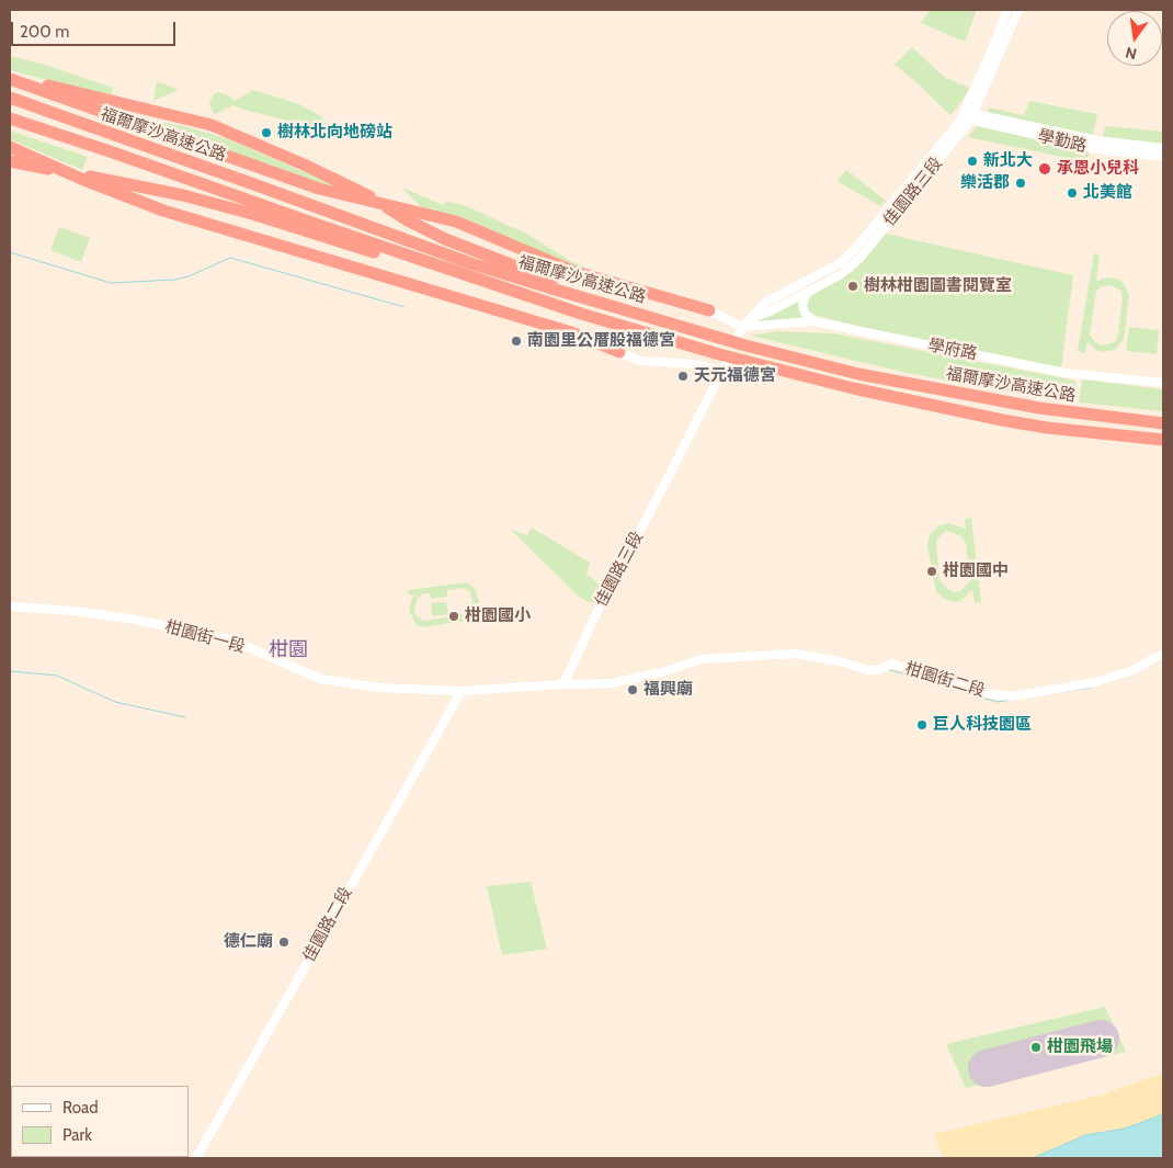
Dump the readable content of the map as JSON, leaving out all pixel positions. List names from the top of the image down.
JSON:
{
  "streets": {
    "highway": ["福爾摩沙高速公路"],
    "street": [
      "學勤路",
      "佳園路三段",
      "學府路",
      "柑園街一段",
      "柑園街二段",
      "佳園路二段"
    ]
  },
  "crossings": [
    ["學勤路", "佳園路三段"],
    ["佳園路三段", "學府路"],
    ["佳園路三段", "柑園街二段"],
    ["柑園街一段", "佳園路二段"]
  ],
  "districts": ["柑園"],
  "places": [
    "樹林北向地磅站",
    "新北大",
    "承恩小兒科",
    "樂活郡",
    "北美館",
    "樹林柑園圖書閱覽室",
    "南園里公厝股福德宮",
    "天元福德宮",
    "柑園國中",
    "柑園國小",
    "福興廟",
    "巨人科技園區",
    "德仁廟",
    "柑園飛場"
  ],
  "legend": ["Road", "Park"],
  "scale_bar": "200 m",
  "north": "bottom"
}
